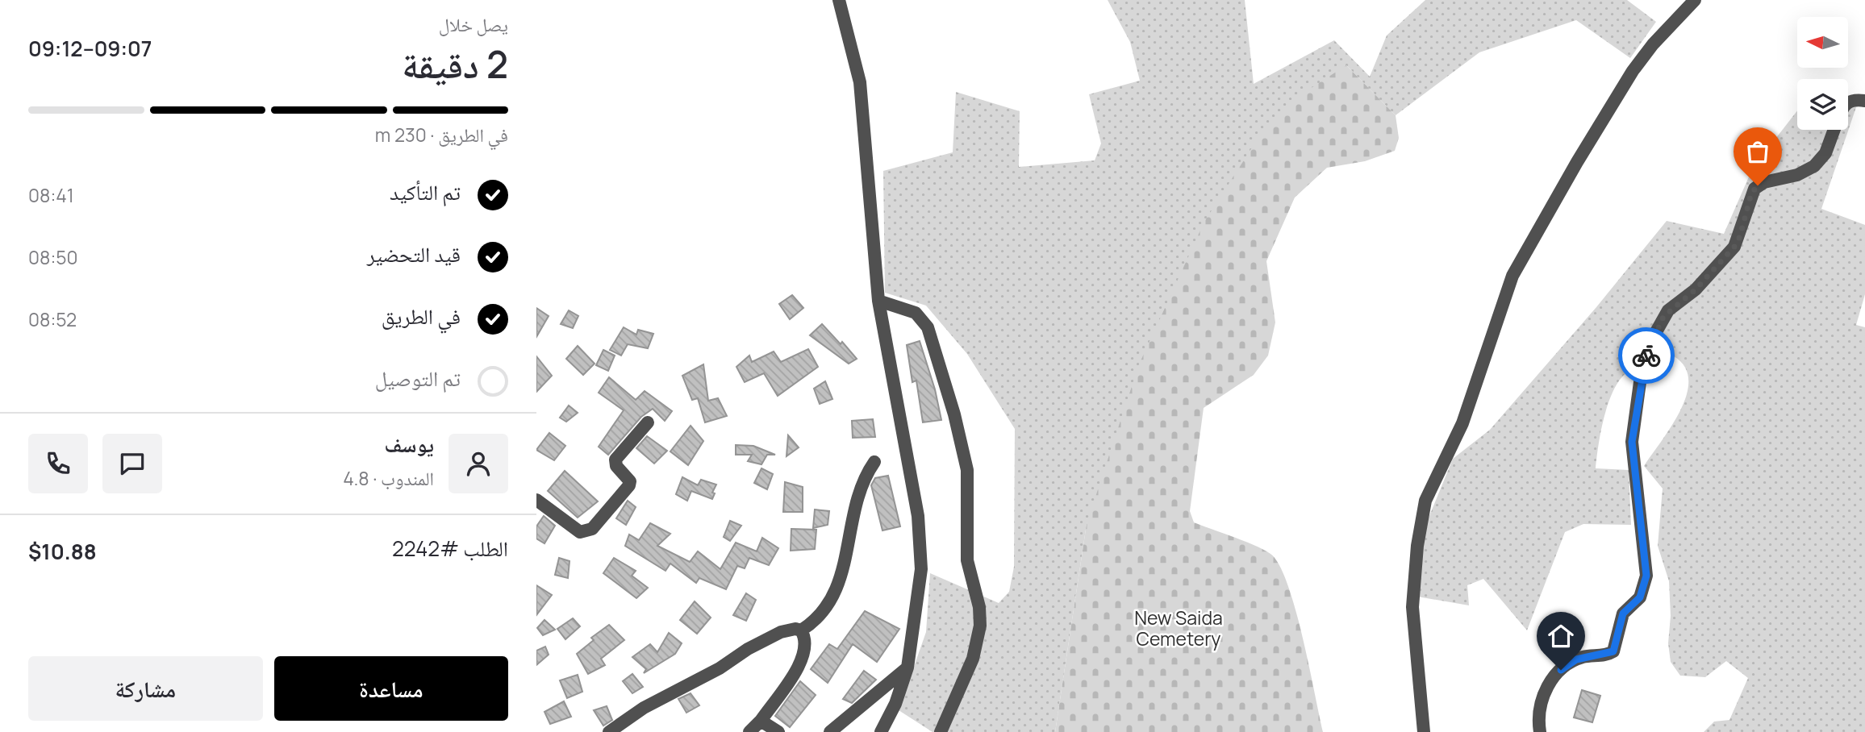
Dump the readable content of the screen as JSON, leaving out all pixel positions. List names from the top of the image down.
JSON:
{
  "parks": ["New Saida Cemetery"],
  "north": "left",
  "page": {
    "heading": ["2 دقيقة", "يصل خلال", "09:07–09:12"],
    "panel": [
      "يوسف",
      "المندوب · 4.8",
      "الطلب #2242",
      "$10.88"
    ],
    "bar": "في الطريق · 230 m",
    "list": [
      ["تم التأكيد", "08:41"],
      ["قيد التحضير", "08:50"],
      ["في الطريق", "08:52"],
      "تم التوصيل"
    ],
    "buttons": ["مساعدة", "مشاركة"]
  }
}
